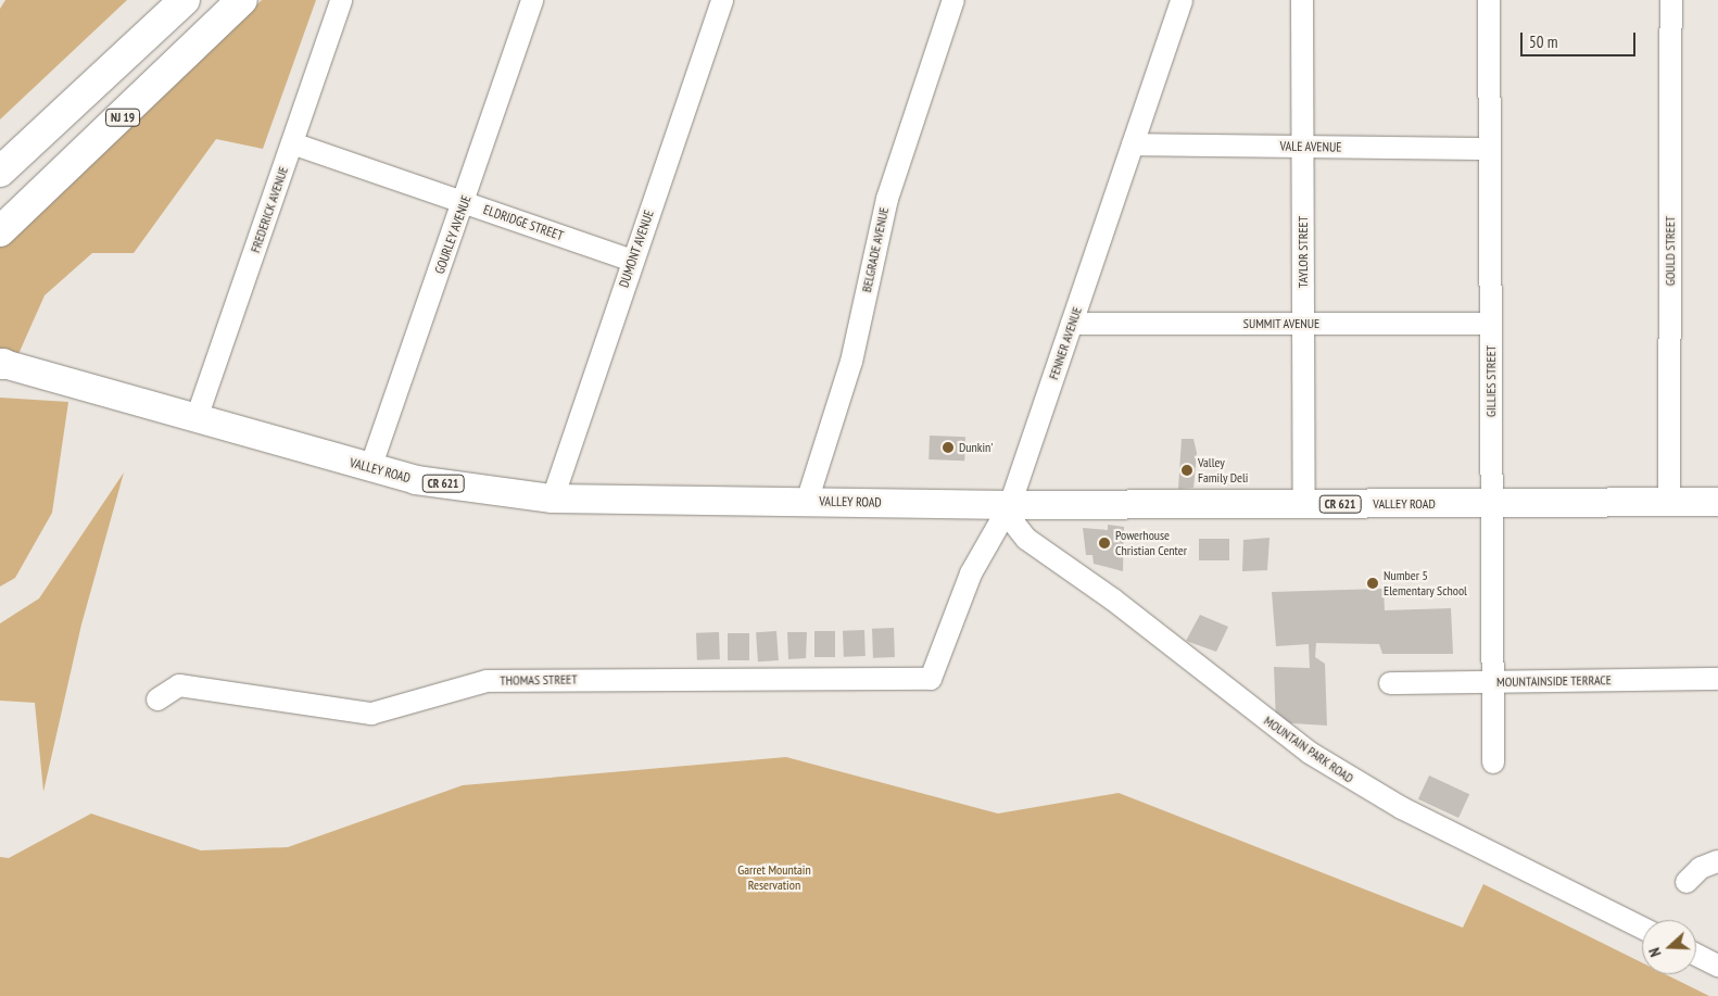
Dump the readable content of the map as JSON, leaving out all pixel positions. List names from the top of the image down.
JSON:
{
  "streets": {
    "highway": ["NJ 19"],
    "main road": ["VALLEY ROAD", "CR 621"],
    "street": [
      "VALE AVENUE",
      "FREDERICK AVENUE",
      "ELDRIDGE STREET",
      "GOURLEY AVENUE",
      "DUMONT AVENUE",
      "BELGRADE AVENUE",
      "GOULD STREET",
      "TAYLOR STREET",
      "SUMMIT AVENUE",
      "FENNER AVENUE",
      "GILLIES STREET",
      "THOMAS STREET",
      "MOUNTAINSIDE TERRACE",
      "MOUNTAIN PARK ROAD"
    ]
  },
  "crossings": [
    ["VALE AVENUE", "TAYLOR STREET"],
    ["VALE AVENUE", "FENNER AVENUE"],
    ["VALE AVENUE", "GILLIES STREET"],
    ["FREDERICK AVENUE", "ELDRIDGE STREET"],
    ["FREDERICK AVENUE", "VALLEY ROAD"],
    ["ELDRIDGE STREET", "GOURLEY AVENUE"],
    ["ELDRIDGE STREET", "DUMONT AVENUE"],
    ["GOURLEY AVENUE", "VALLEY ROAD"],
    ["DUMONT AVENUE", "VALLEY ROAD"],
    ["BELGRADE AVENUE", "VALLEY ROAD"],
    ["GOULD STREET", "VALLEY ROAD"],
    ["TAYLOR STREET", "SUMMIT AVENUE"],
    ["TAYLOR STREET", "VALLEY ROAD"],
    ["SUMMIT AVENUE", "FENNER AVENUE"],
    ["SUMMIT AVENUE", "GILLIES STREET"],
    ["FENNER AVENUE", "VALLEY ROAD"],
    ["FENNER AVENUE", "THOMAS STREET"],
    ["FENNER AVENUE", "MOUNTAIN PARK ROAD"],
    ["GILLIES STREET", "VALLEY ROAD"],
    ["GILLIES STREET", "MOUNTAINSIDE TERRACE"],
    ["VALLEY ROAD", "MOUNTAIN PARK ROAD"]
  ],
  "parks": ["Garret Mountain Reservation"],
  "places": [
    "Dunkin'",
    "Valley Family Deli",
    "Powerhouse Christian Center",
    "Number 5 Elementary School"
  ],
  "scale_bar": "50 m",
  "north": "left"
}
